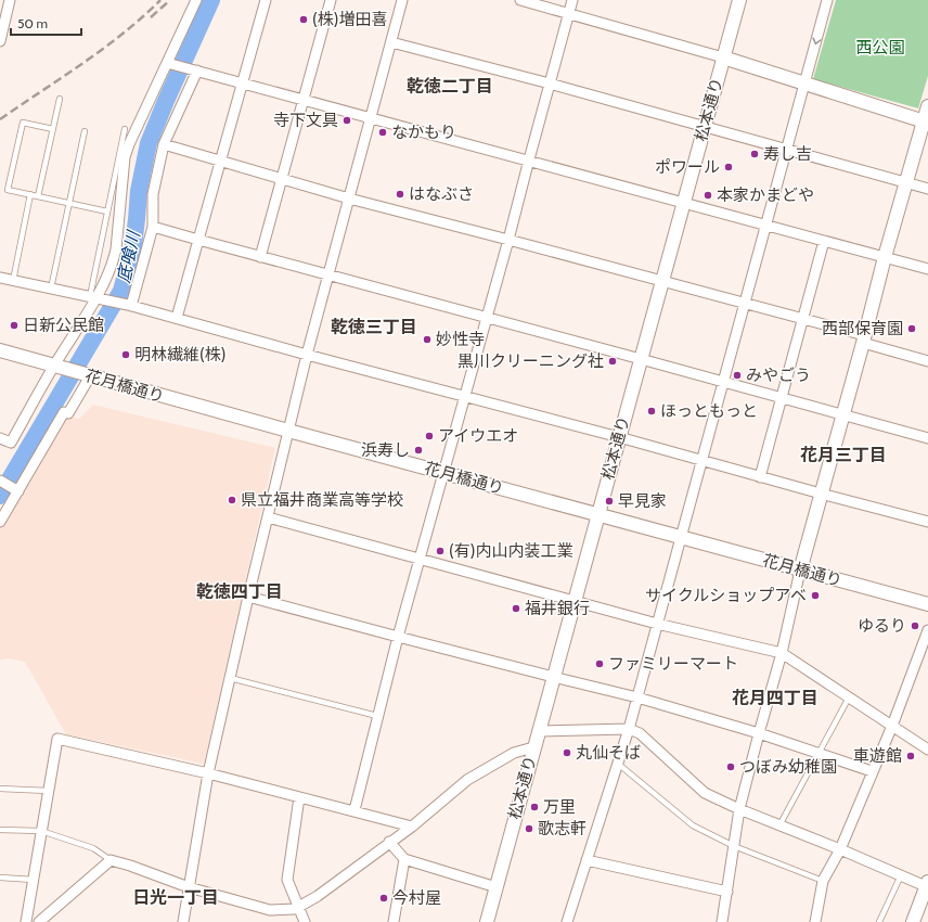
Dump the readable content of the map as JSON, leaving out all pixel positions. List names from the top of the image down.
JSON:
{
  "streets": {
    "street": ["松本通り", "花月橋通り"]
  },
  "crossings": [
    ["松本通り", "花月橋通り"]
  ],
  "districts": [
    "乾徳二丁目",
    "乾徳三丁目",
    "花月三丁目",
    "乾徳四丁目",
    "花月四丁目",
    "日光一丁目"
  ],
  "water": ["底喰川"],
  "parks": ["西公園"],
  "places": [
    "(株)増田喜",
    "寺下文具",
    "なかもり",
    "寿し吉",
    "ポワール",
    "はなぶさ",
    "本家かまどや",
    "日新公民館",
    "西部保育園",
    "妙性寺",
    "明林繊維(株)",
    "黒川クリーニング社",
    "みやごう",
    "ほっともっと",
    "アイウエオ",
    "浜寿し",
    "県立福井商業高等学校",
    "早見家",
    "(有)内山内装工業",
    "サイクルショップアベ",
    "福井銀行",
    "ゆるり",
    "ファミリーマート",
    "丸仙そば",
    "車遊館",
    "つぼみ幼稚園",
    "万里",
    "歌志軒",
    "今村屋"
  ],
  "scale_bar": "50 m"
}
